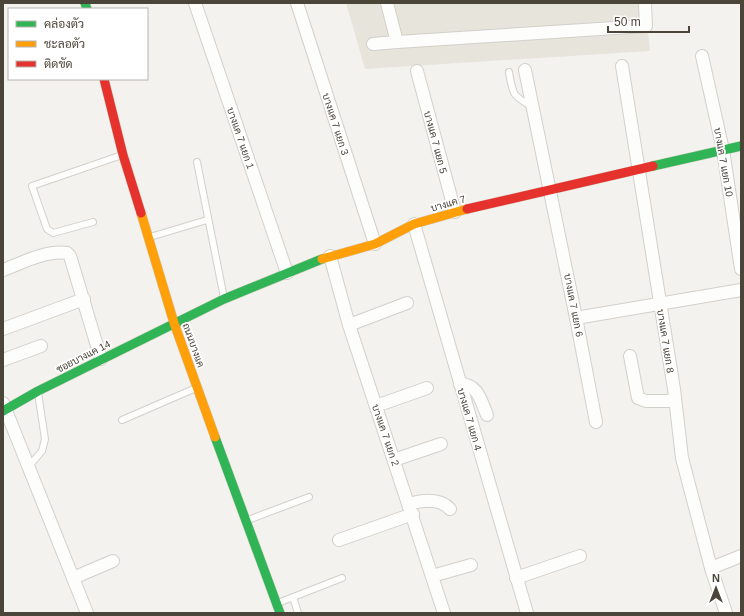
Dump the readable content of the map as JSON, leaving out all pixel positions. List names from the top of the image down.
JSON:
{
  "streets": {
    "street": [
      "บางแค 7 แยก 3",
      "บางแค 7 แยก 1",
      "บางแค 7 แยก 5",
      "บางแค 7 แยก 10",
      "บางแค 7",
      "บางแค 7 แยก 6",
      "บางแค 7 แยก 8",
      "ถนนบางแค",
      "ซอยบางแค 14",
      "บางแค 7 แยก 4",
      "บางแค 7 แยก 2"
    ]
  },
  "crossings": [
    ["บางแค 7 แยก 3", "บางแค 7"],
    ["บางแค 7 แยก 1", "บางแค 7"],
    ["บางแค 7 แยก 5", "บางแค 7"],
    ["บางแค 7 แยก 10", "บางแค 7"],
    ["บางแค 7", "บางแค 7 แยก 6"],
    ["บางแค 7", "บางแค 7 แยก 8"],
    ["บางแค 7", "ถนนบางแค"],
    ["บางแค 7", "ซอยบางแค 14"],
    ["บางแค 7", "บางแค 7 แยก 4"],
    ["บางแค 7", "บางแค 7 แยก 2"],
    ["ถนนบางแค", "ซอยบางแค 14"]
  ],
  "legend": ["คล่องตัว", "ชะลอตัว", "ติดขัด"],
  "scale_bar": "50 m",
  "north": "top"
}
